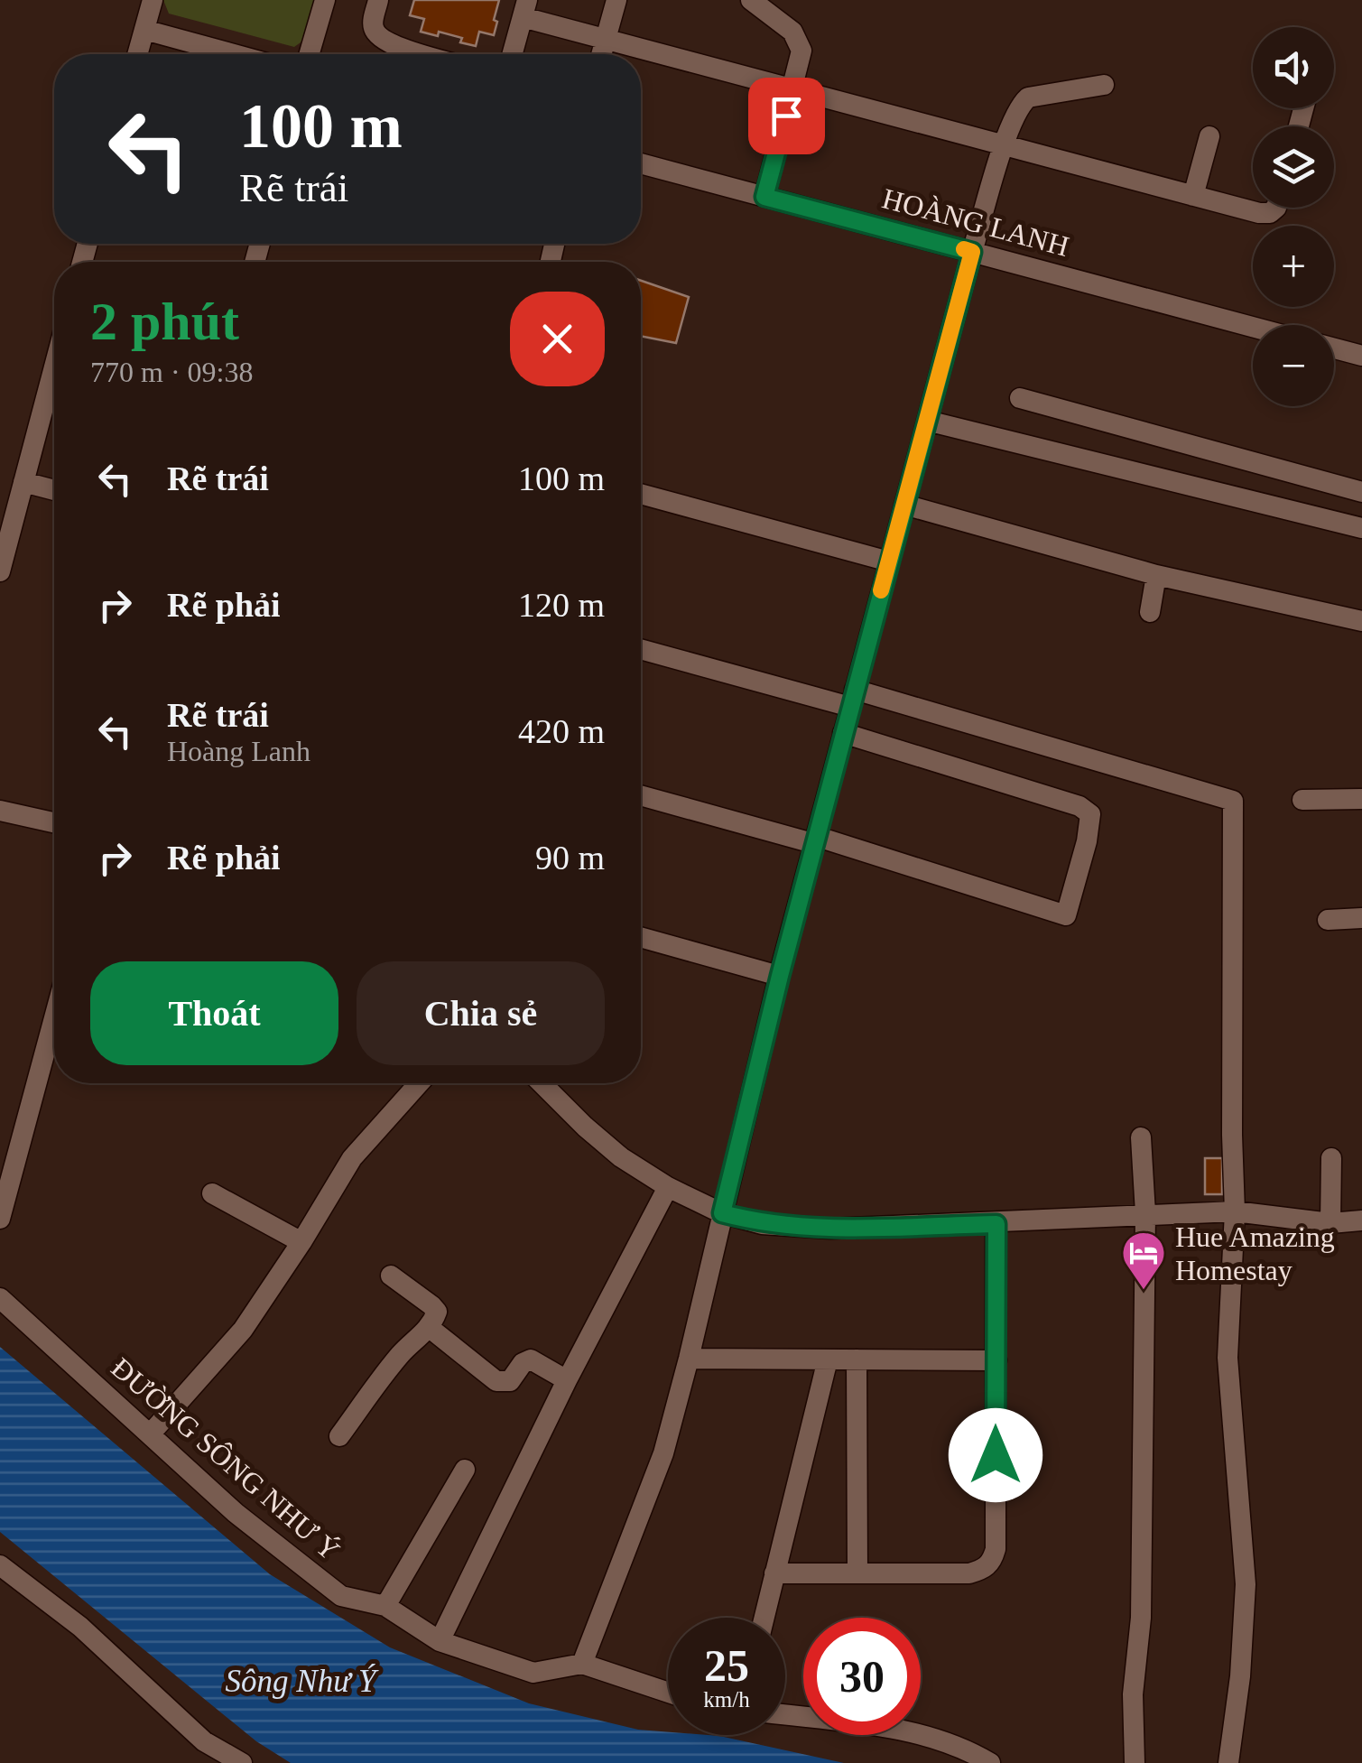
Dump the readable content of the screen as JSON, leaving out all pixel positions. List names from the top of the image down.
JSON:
{
  "streets": {
    "street": ["HOÀNG LANH", "ĐƯỜNG SÔNG NHƯ Ý"]
  },
  "water": ["Sông Như Ý"],
  "places": {
    "hotel": ["Hue Amazing Homestay"]
  },
  "page": {
    "map_buttons": ["+", "−"],
    "turn": ["100 m", "Rẽ trái"],
    "heading": ["2 phút", "770 m · 09:38"],
    "list": [
      {
        "name": "Rẽ trái",
        "value": "100 m"
      },
      {
        "name": "Rẽ phải",
        "value": "120 m"
      },
      {
        "name": "Rẽ trái",
        "note": "Hoàng Lanh",
        "value": "420 m"
      },
      {
        "name": "Rẽ phải",
        "value": "90 m"
      }
    ],
    "buttons": ["Thoát", "Chia sẻ"],
    "speed": "25 km/h",
    "limit": "30"
  }
}
